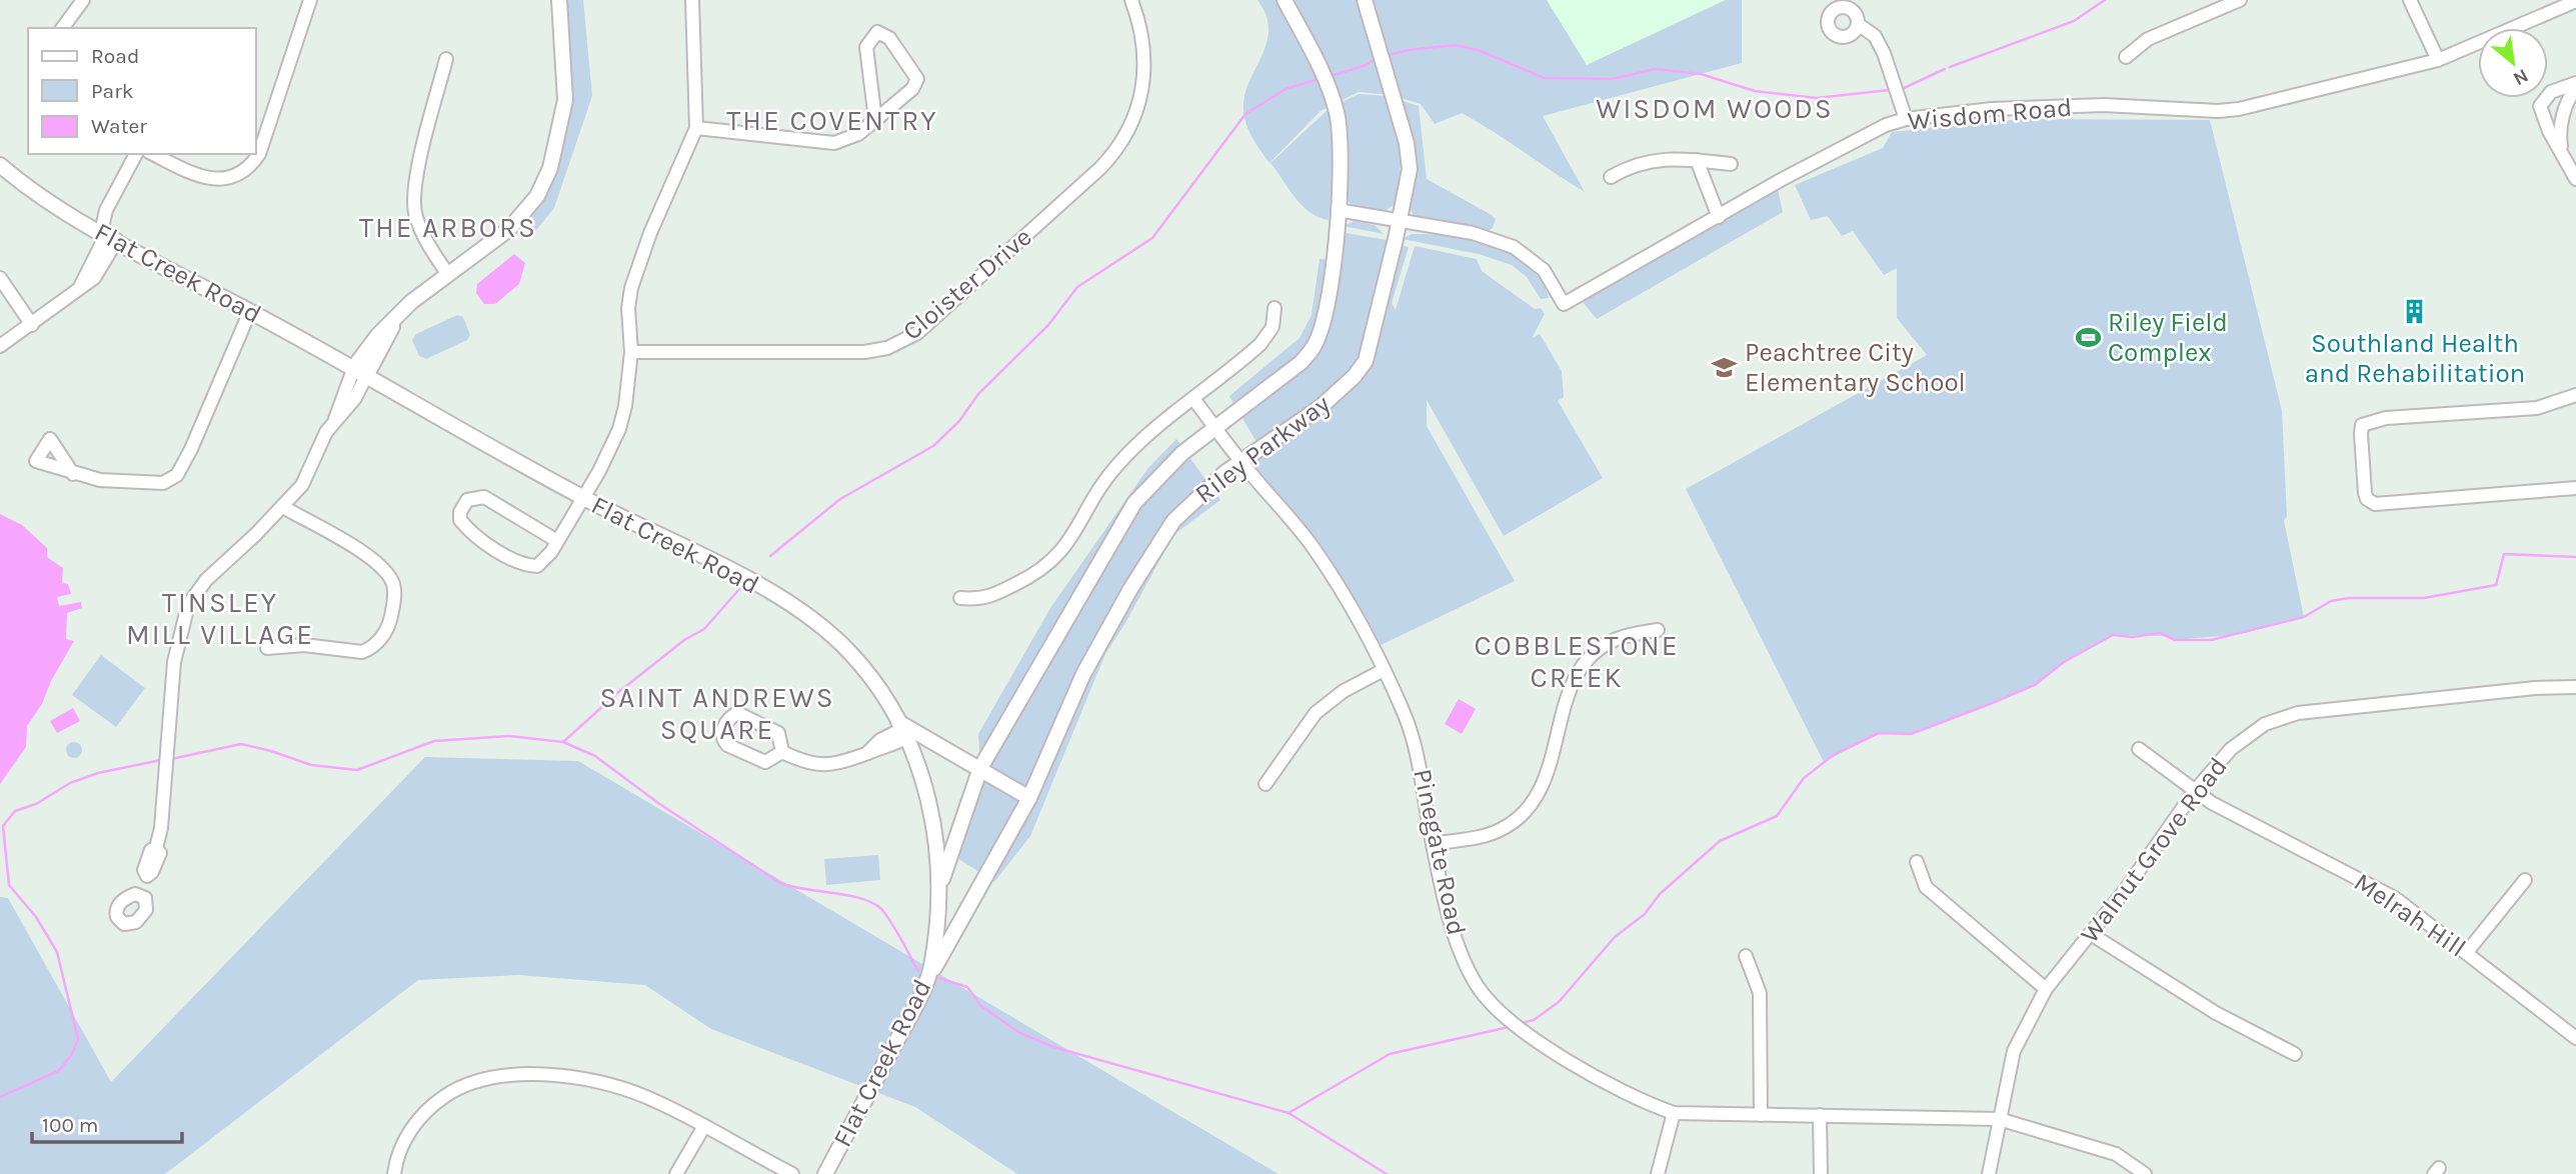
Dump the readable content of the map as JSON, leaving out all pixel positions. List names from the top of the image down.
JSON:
{
  "streets": {
    "street": [
      "Wisdom Road",
      "Flat Creek Road",
      "Cloister Drive",
      "Riley Parkway",
      "Walnut Grove Road",
      "Pinegate Road",
      "Melrah Hill"
    ]
  },
  "crossings": [
    ["Wisdom Road", "Riley Parkway"],
    ["Flat Creek Road", "Riley Parkway"],
    ["Riley Parkway", "Pinegate Road"],
    ["Walnut Grove Road", "Pinegate Road"],
    ["Walnut Grove Road", "Melrah Hill"]
  ],
  "districts": [
    "WISDOM WOODS",
    "THE COVENTRY",
    "THE ARBORS",
    "TINSLEY MILL VILLAGE",
    "COBBLESTONE CREEK",
    "SAINT ANDREWS SQUARE"
  ],
  "places": {
    "building": ["Southland Health and Rehabilitation"],
    "sports": ["Riley Field Complex"],
    "school or university": ["Peachtree City Elementary School"]
  },
  "legend": ["Road", "Park", "Water"],
  "scale_bar": "100 m",
  "north": "bottom right"
}
